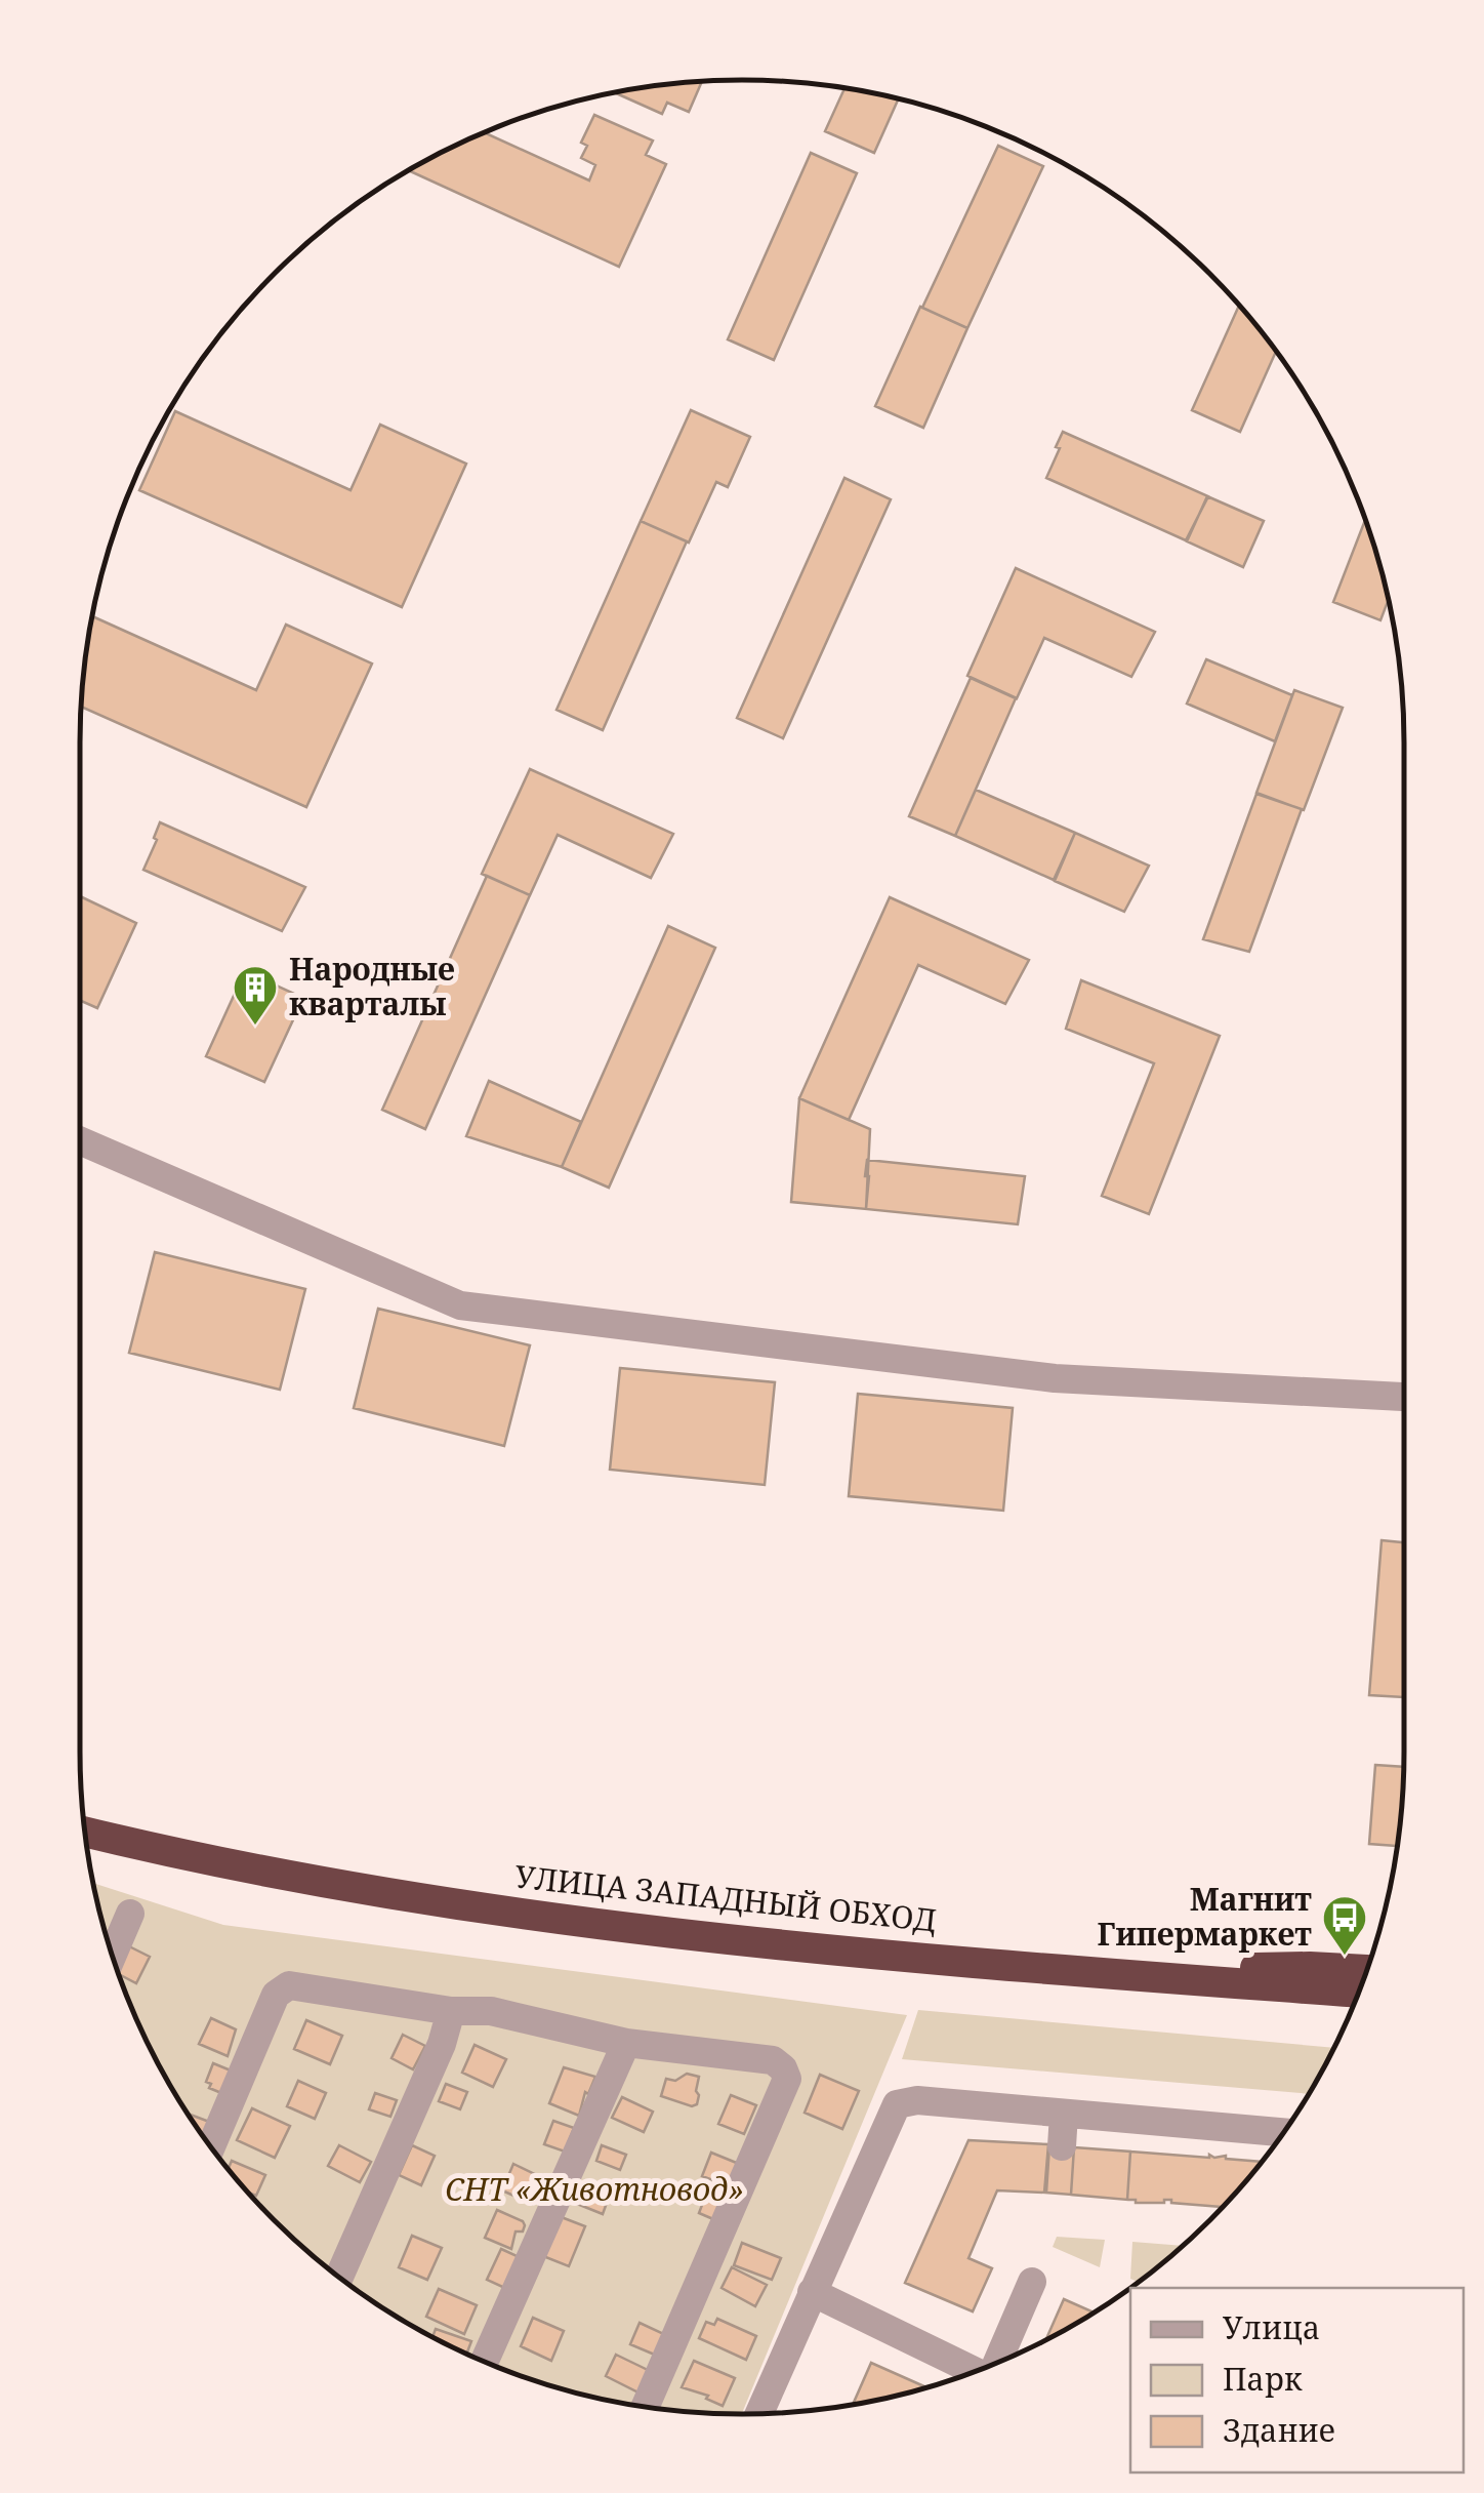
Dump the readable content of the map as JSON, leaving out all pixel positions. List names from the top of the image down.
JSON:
{
  "streets": {
    "highway": ["УЛИЦА ЗАПАДНЫЙ ОБХОД"]
  },
  "parks": ["СНТ «Животновод»"],
  "places": {
    "building": ["Народные кварталы"],
    "bus stop": ["Магнит Гипермаркет"]
  },
  "legend": ["Улица", "Парк", "Здание"]
}
